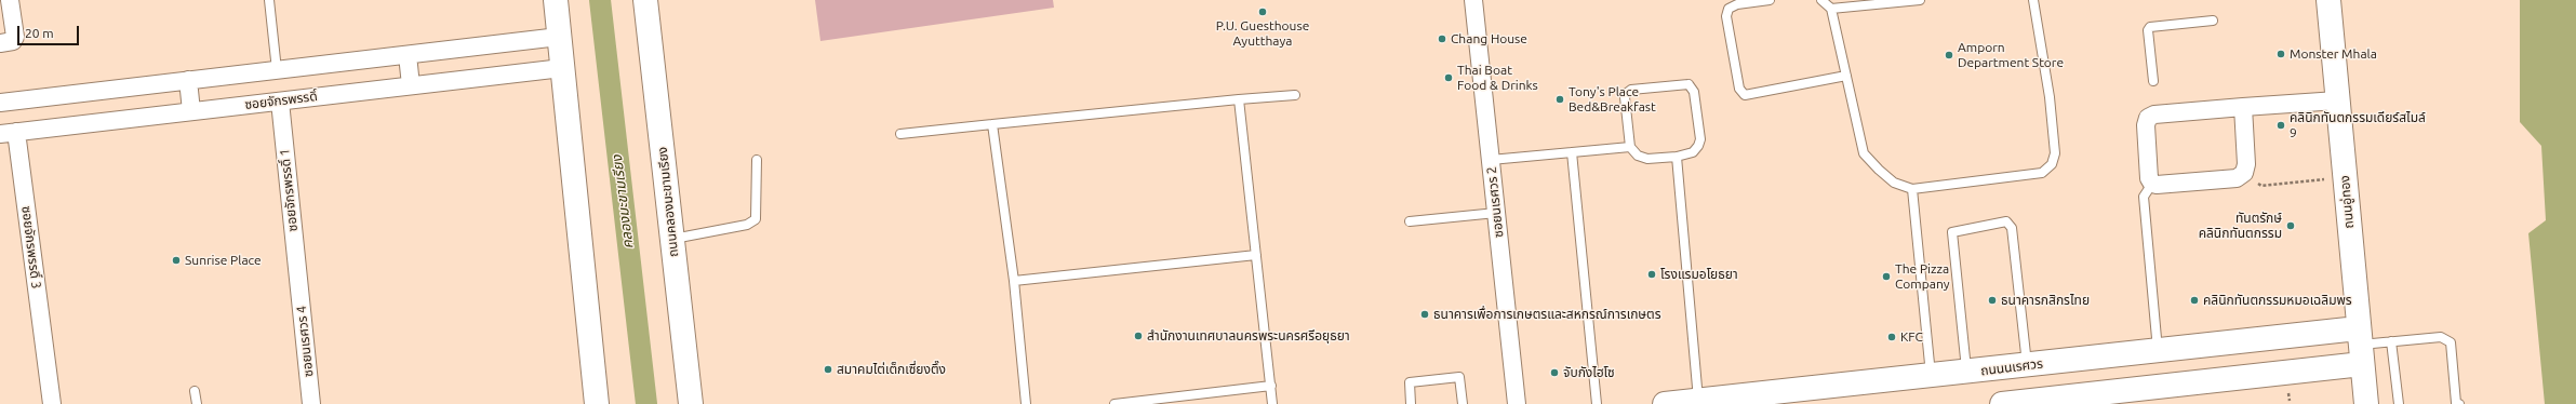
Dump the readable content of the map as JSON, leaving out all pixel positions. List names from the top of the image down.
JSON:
{
  "streets": {
    "street": [
      "ซอยจักรพรรดิ์",
      "ซอยจักรพรรดิ์ 1",
      "ถนนคลองมะขามเรียง",
      "ซอยนเรศวร 2",
      "ถนนอู่ทอง",
      "ซอยจักรพรรดิ์ 3",
      "ซอยนเรศวร 4",
      "ถนนนเรศวร"
    ]
  },
  "crossings": [
    ["ซอยจักรพรรดิ์", "ซอยจักรพรรดิ์ 1"],
    ["ซอยจักรพรรดิ์", "ซอยจักรพรรดิ์ 3"],
    ["ซอยจักรพรรดิ์ 1", "ซอยนเรศวร 4"],
    ["ถนนอู่ทอง", "ถนนนเรศวร"]
  ],
  "water": ["คลองมะขามเรียง"],
  "places": [
    "P.U. Guesthouse Ayutthaya",
    "Chang House",
    "Monster Mhala",
    "Amporn Department Store",
    "Thai Boat Food & Drinks",
    "Tony's Place Bed&Breakfast",
    "คลินิกทันตกรรมเดียร์สไมล์ 9",
    "ทันตรักษ์ คลินิกทันตกรรม",
    "Sunrise Place",
    "โรงแรมอโยธยา",
    "The Pizza Company",
    "ธนาคารกสิกรไทย",
    "คลินิกทันตกรรมหมอเฉลิมพร",
    "ธนาคารเพื่อการเกษตรและสหกรณ์การเกษตร",
    "สำนักงานเทศบาลนครพระนครศรีอยุธยา",
    "KFC",
    "สมาคมไต่เต็กเซี่ยงตึ๊ง",
    "จับกังไฮโซ"
  ],
  "scale_bar": "20 m"
}
